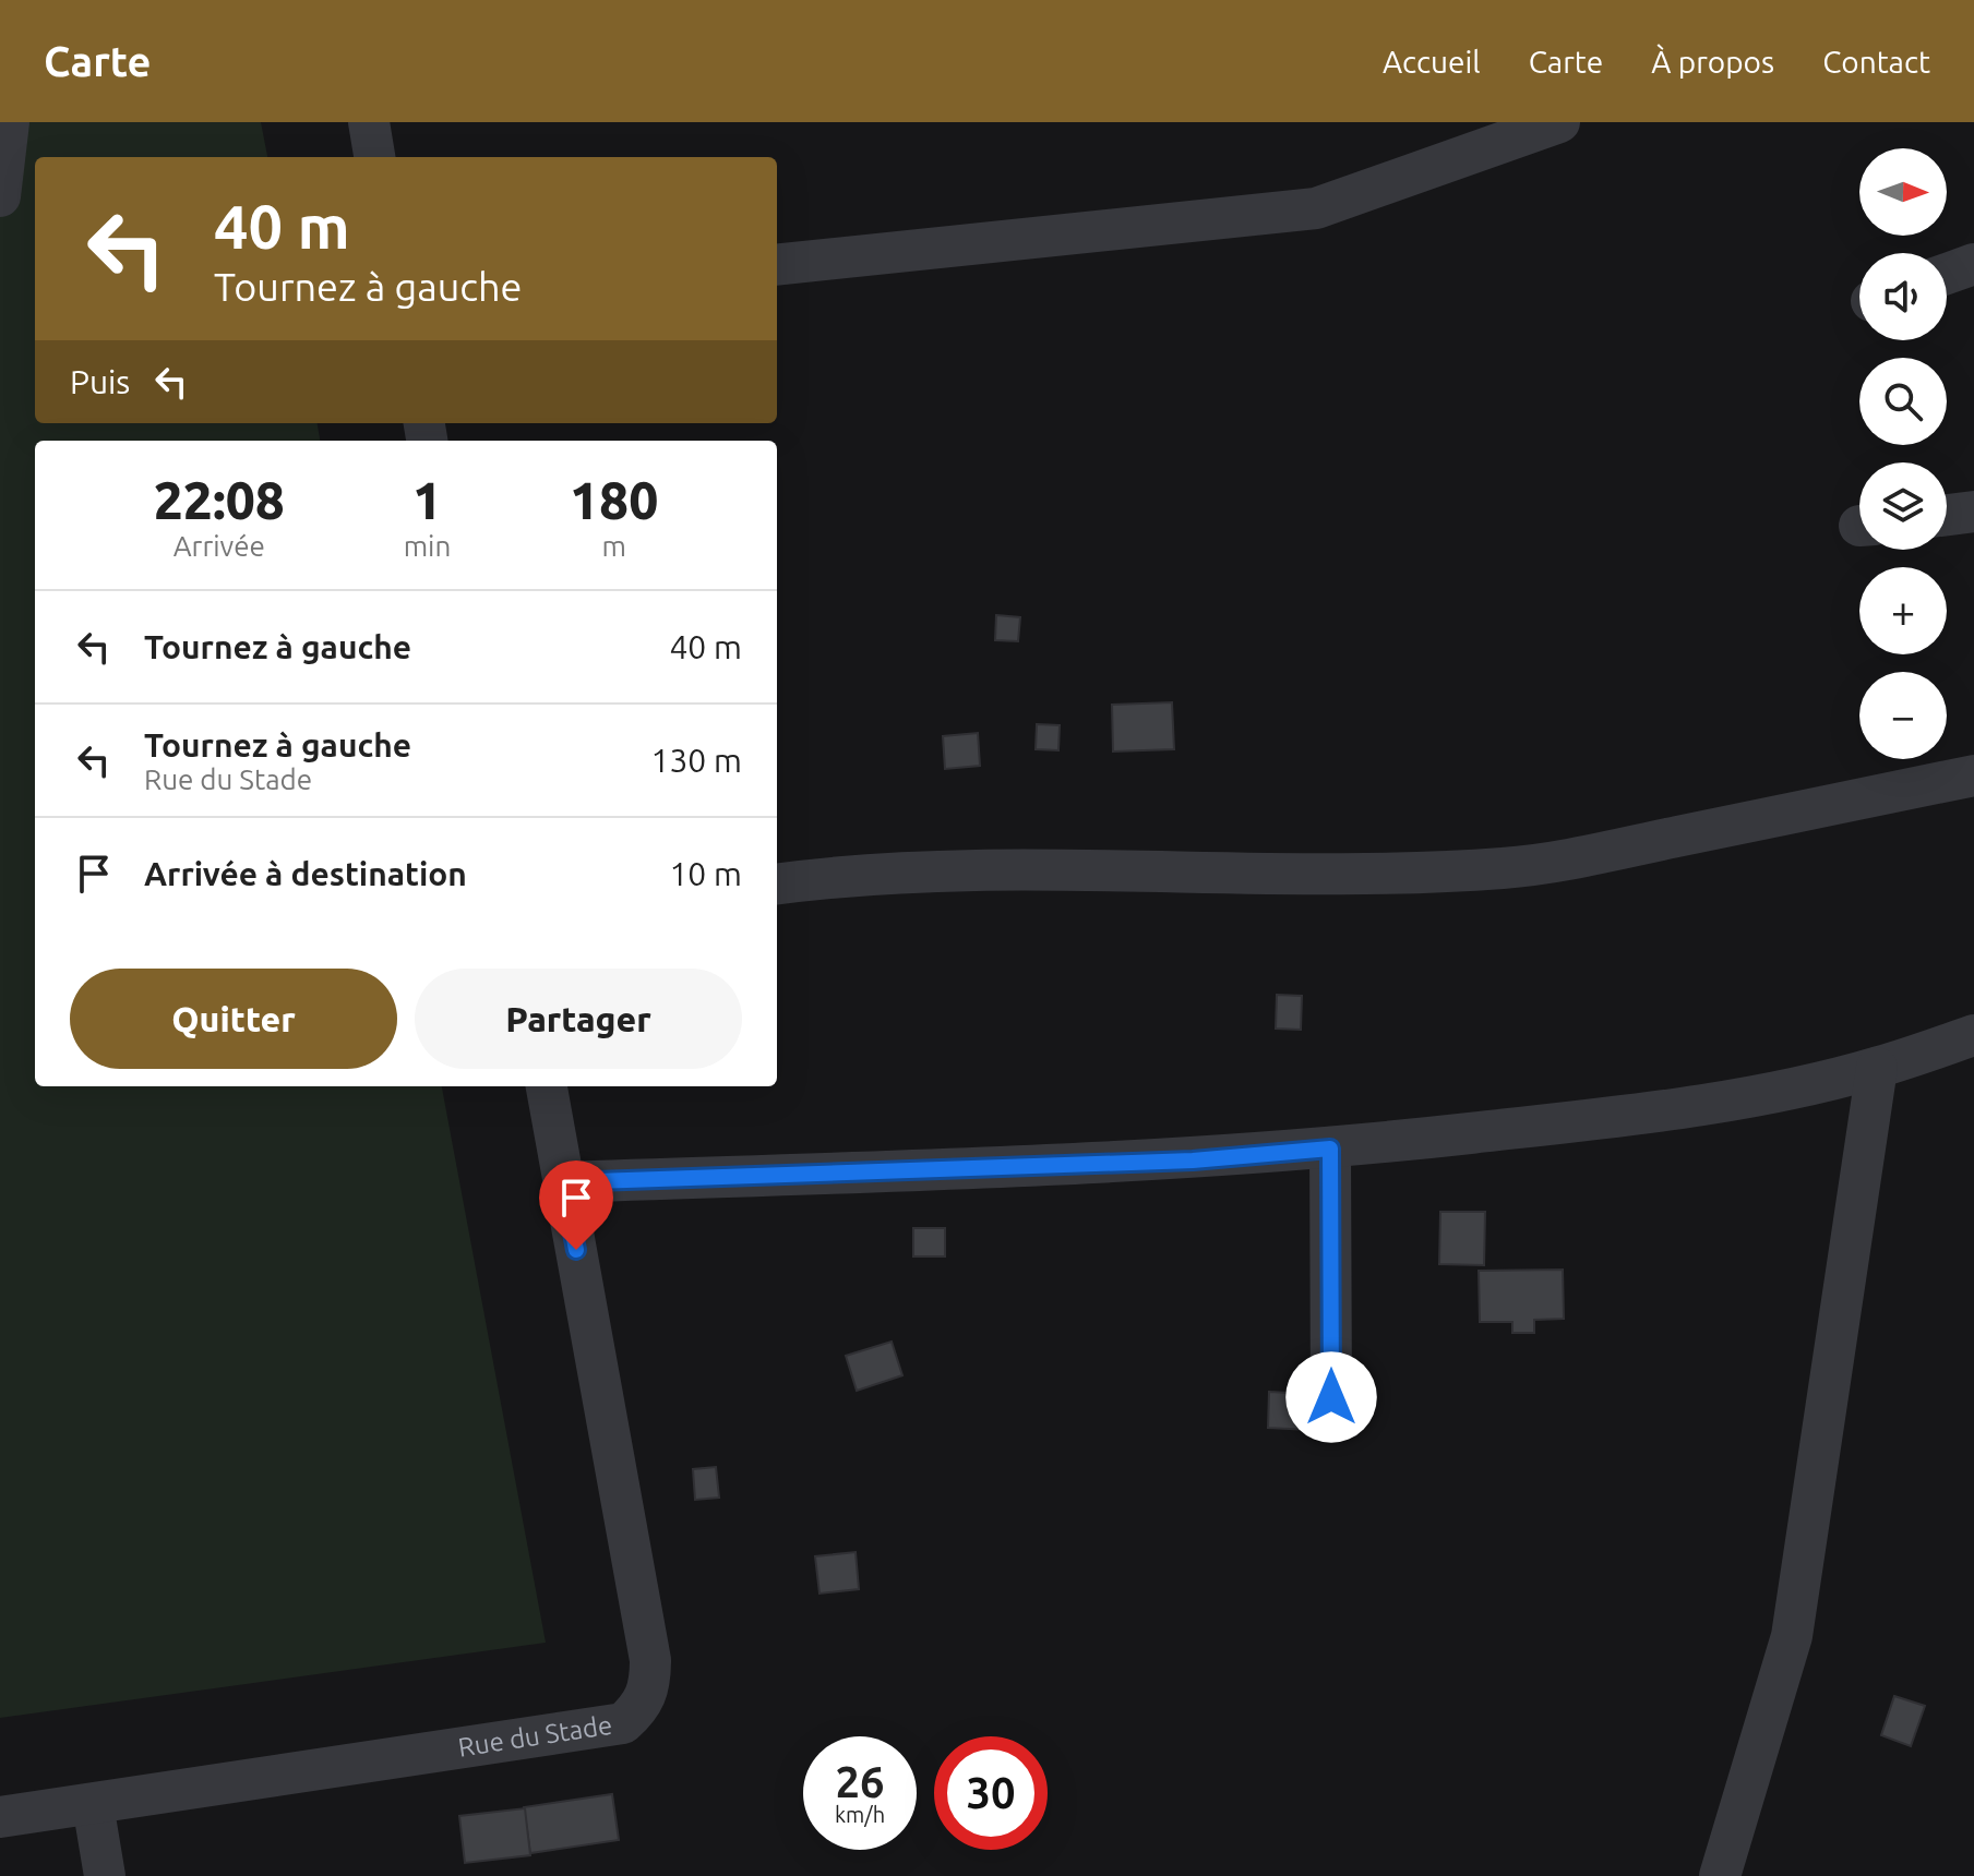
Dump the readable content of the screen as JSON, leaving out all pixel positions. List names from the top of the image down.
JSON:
{
  "streets": {
    "street": ["Rue du Stade"]
  },
  "north": "right",
  "page": {
    "header": "Carte",
    "nav": [
      "Accueil",
      "Carte",
      "À propos",
      "Contact"
    ],
    "map_buttons": ["+", "−"],
    "turn": ["40 m", "Tournez à gauche"],
    "then": "Puis",
    "eta": [
      "22:08",
      "Arrivée",
      "1",
      "min",
      "180",
      "m"
    ],
    "list": [
      {
        "name": "Tournez à gauche",
        "value": "40 m"
      },
      {
        "name": "Tournez à gauche",
        "note": "Rue du Stade",
        "value": "130 m"
      },
      {
        "name": "Arrivée à destination",
        "value": "10 m"
      }
    ],
    "buttons": ["Quitter", "Partager"],
    "speed": "26 km/h",
    "limit": "30"
  }
}
